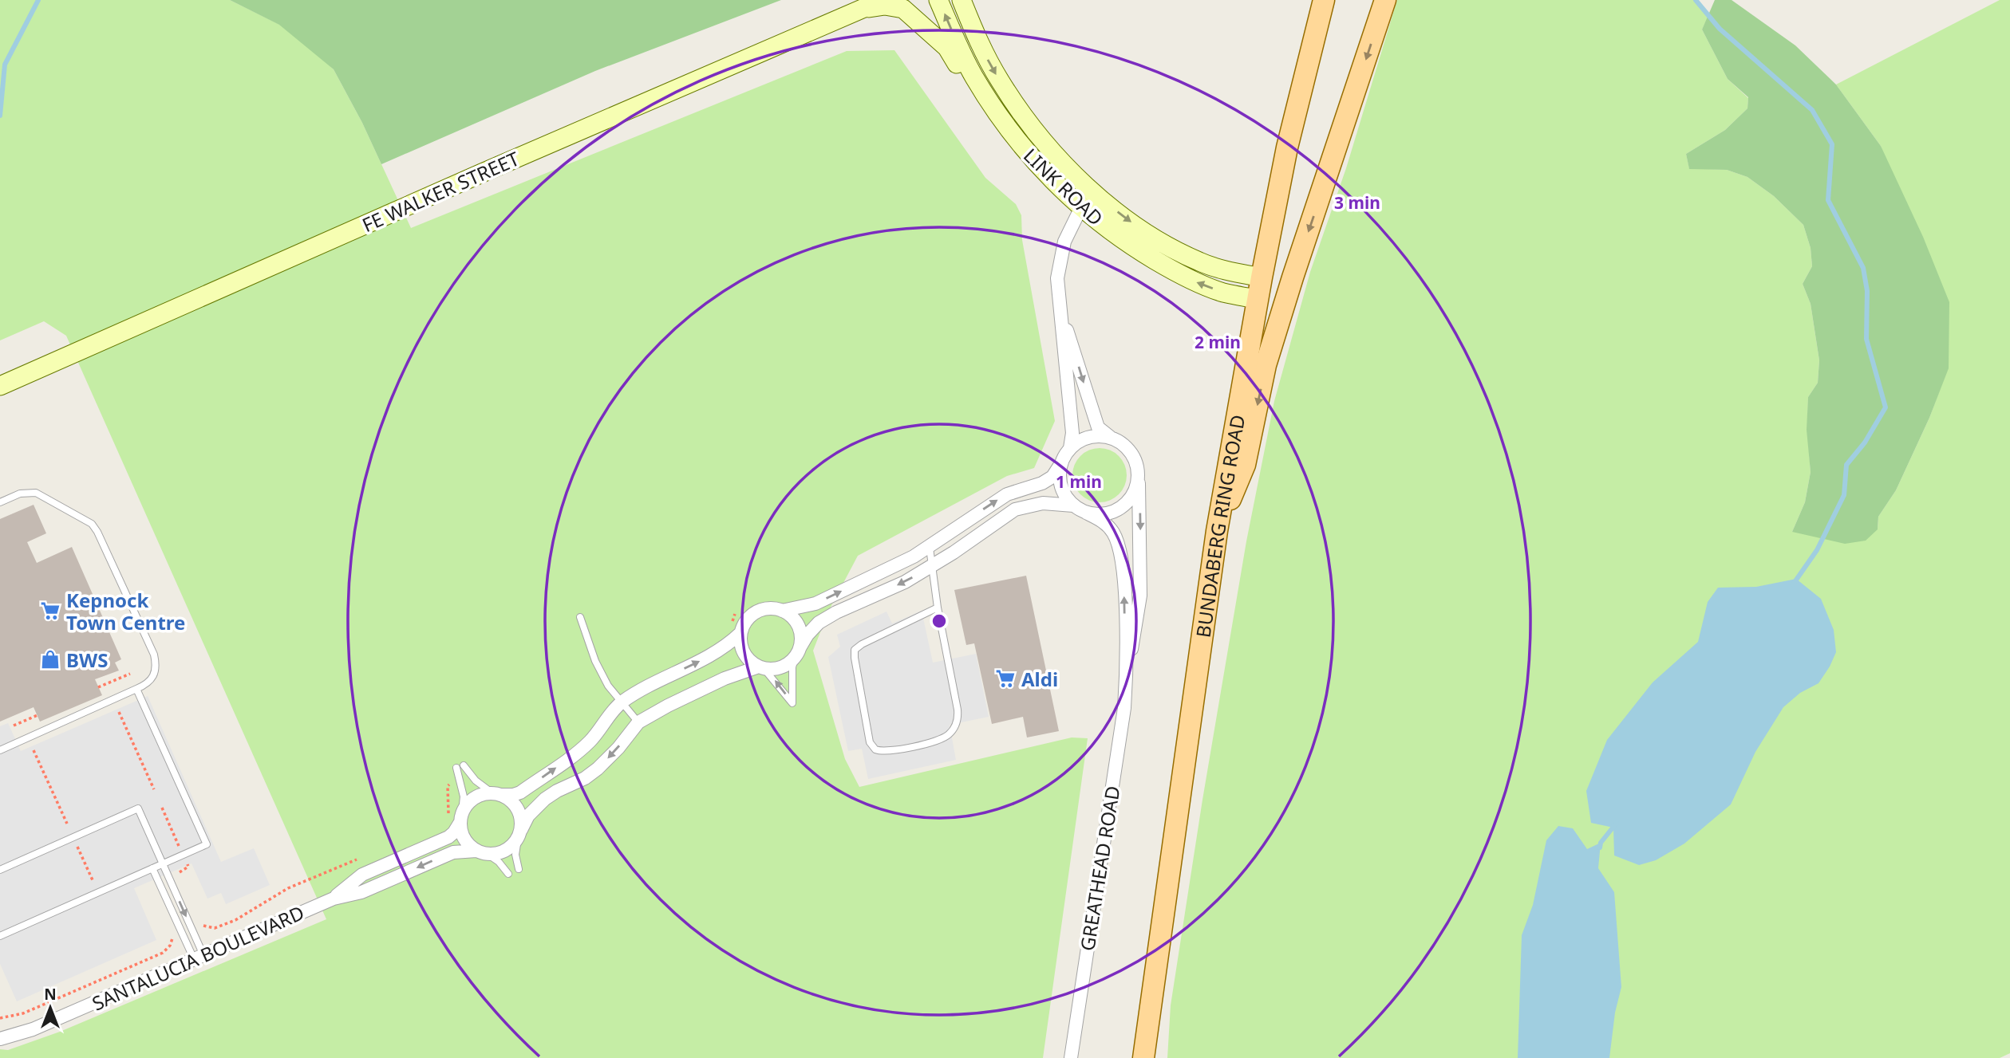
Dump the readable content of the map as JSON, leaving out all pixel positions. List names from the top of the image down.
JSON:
{
  "streets": {
    "main road": ["LINK ROAD", "FE WALKER STREET", "BUNDABERG RING ROAD"],
    "street": ["GREATHEAD ROAD", "SANTALUCIA BOULEVARD"]
  },
  "crossings": [
    ["LINK ROAD", "BUNDABERG RING ROAD"]
  ],
  "places": {
    "supermarket": ["Kepnock Town Centre", "Aldi"],
    "shop": ["BWS"]
  },
  "north": "top",
  "rings": ["3 min", "2 min", "1 min"]
}
